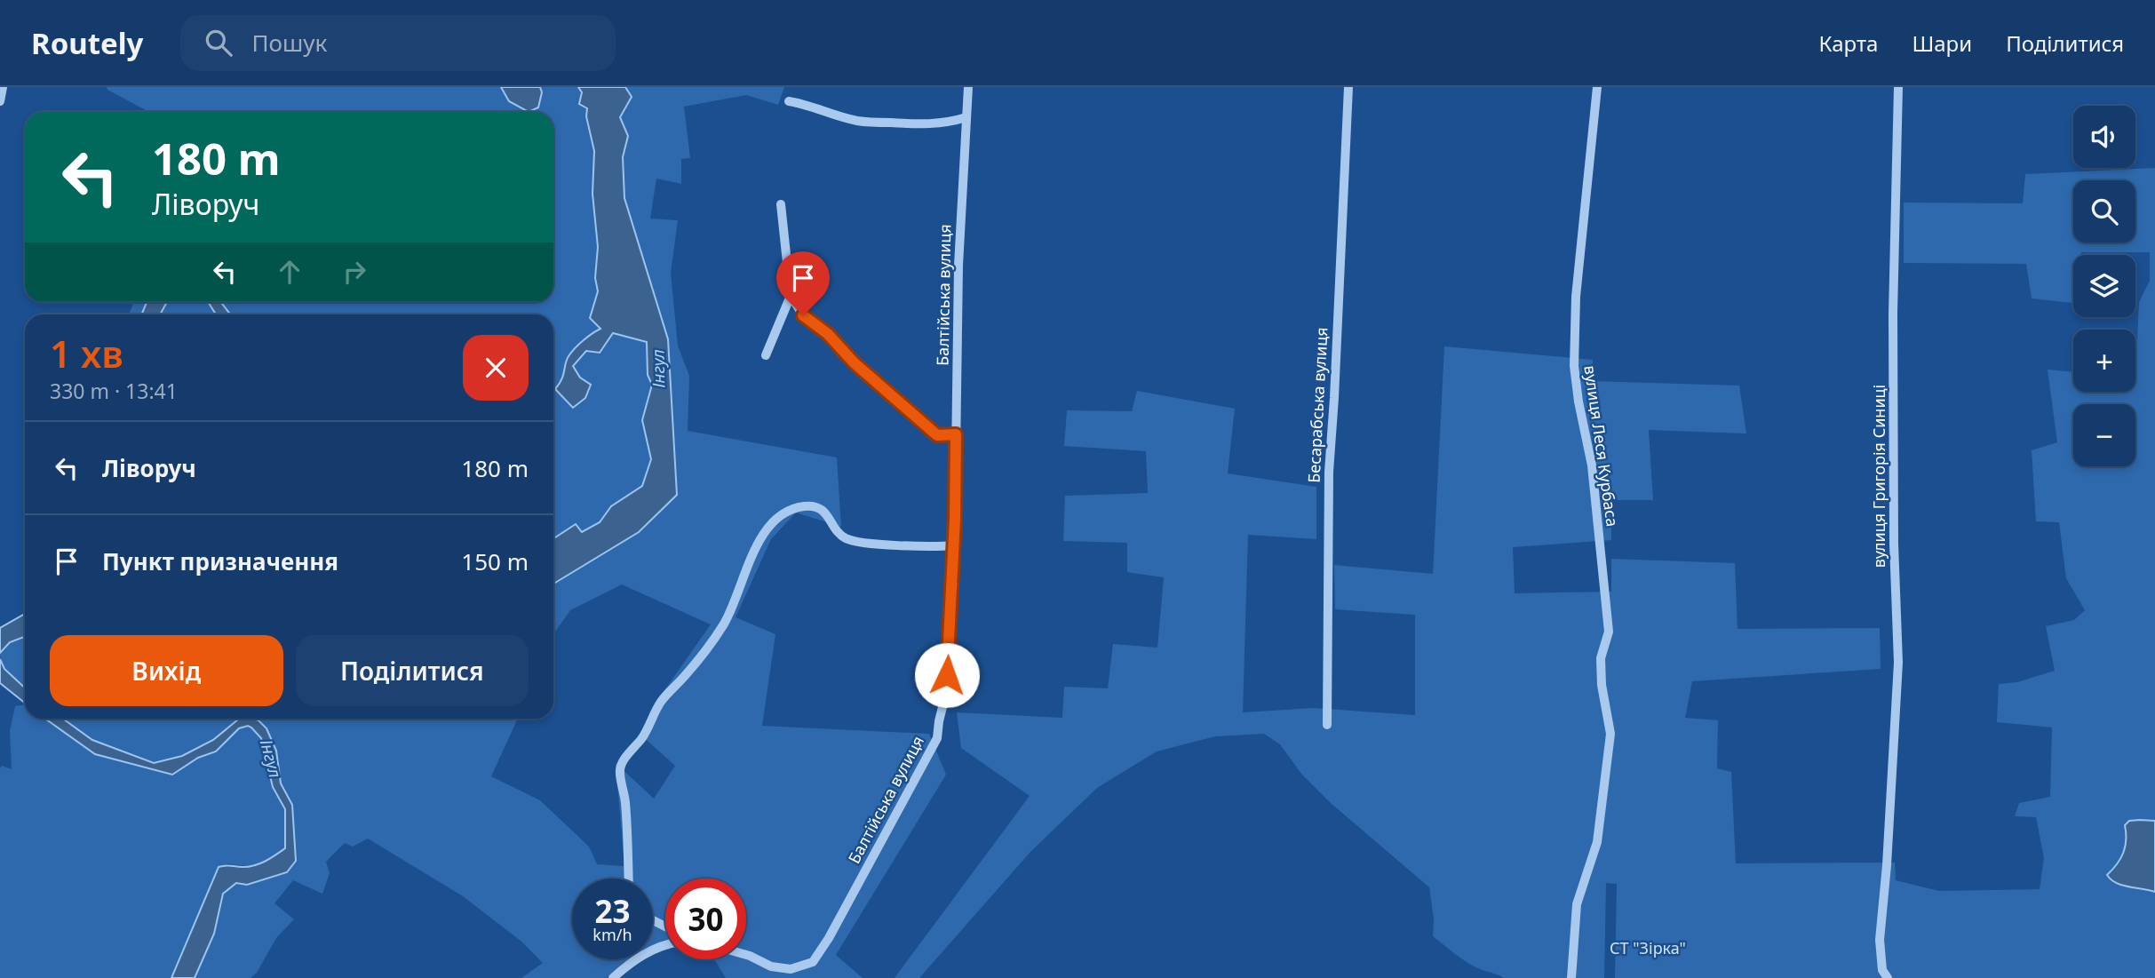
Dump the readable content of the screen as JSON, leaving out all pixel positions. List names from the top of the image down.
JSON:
{
  "streets": {
    "street": [
      "Балтійська вулиця",
      "Бесарабська вулиця",
      "вулиця Леся Курбаса",
      "вулиця Григорія Синиці"
    ]
  },
  "water": ["Інгул"],
  "parks": ["СТ \"Зірка\""],
  "page": {
    "header": "Routely",
    "search": "Пошук",
    "nav": ["Карта", "Шари", "Поділитися"],
    "map_buttons": ["+", "−"],
    "turn": ["180 m", "Ліворуч"],
    "heading": ["1 хв", "330 m · 13:41"],
    "list": [
      {
        "name": "Ліворуч",
        "value": "180 m"
      },
      {
        "name": "Пункт призначення",
        "value": "150 m"
      }
    ],
    "buttons": ["Вихід", "Поділитися"],
    "speed": "23 km/h",
    "limit": "30"
  }
}
